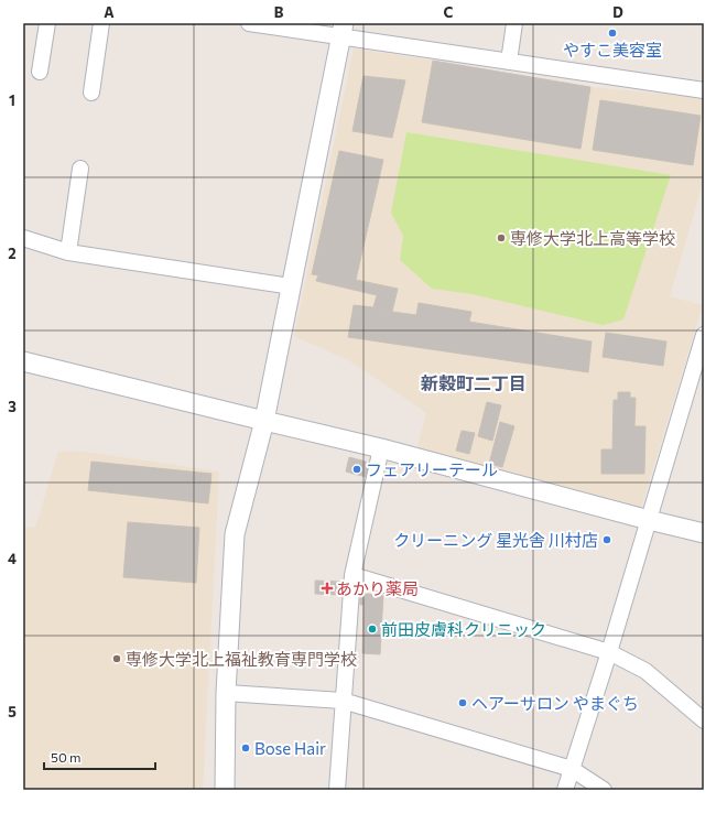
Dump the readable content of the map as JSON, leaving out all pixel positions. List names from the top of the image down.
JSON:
{
  "districts": ["新穀町二丁目"],
  "places": {
    "other": [
      "やすこ美容室",
      "専修大学北上高等学校",
      "フェアリーテール",
      "クリーニング 星光舎 川村店",
      "前田皮膚科クリニック",
      "専修大学北上福祉教育専門学校",
      "ヘアーサロン やまぐち",
      "Bose Hair"
    ],
    "health": ["あかり薬局"]
  },
  "scale_bar": "50 m",
  "grid": {
    "columns": [
      "A",
      "B",
      "C",
      "D"
    ],
    "rows": [
      "1",
      "2",
      "3",
      "4",
      "5"
    ]
  }
}
